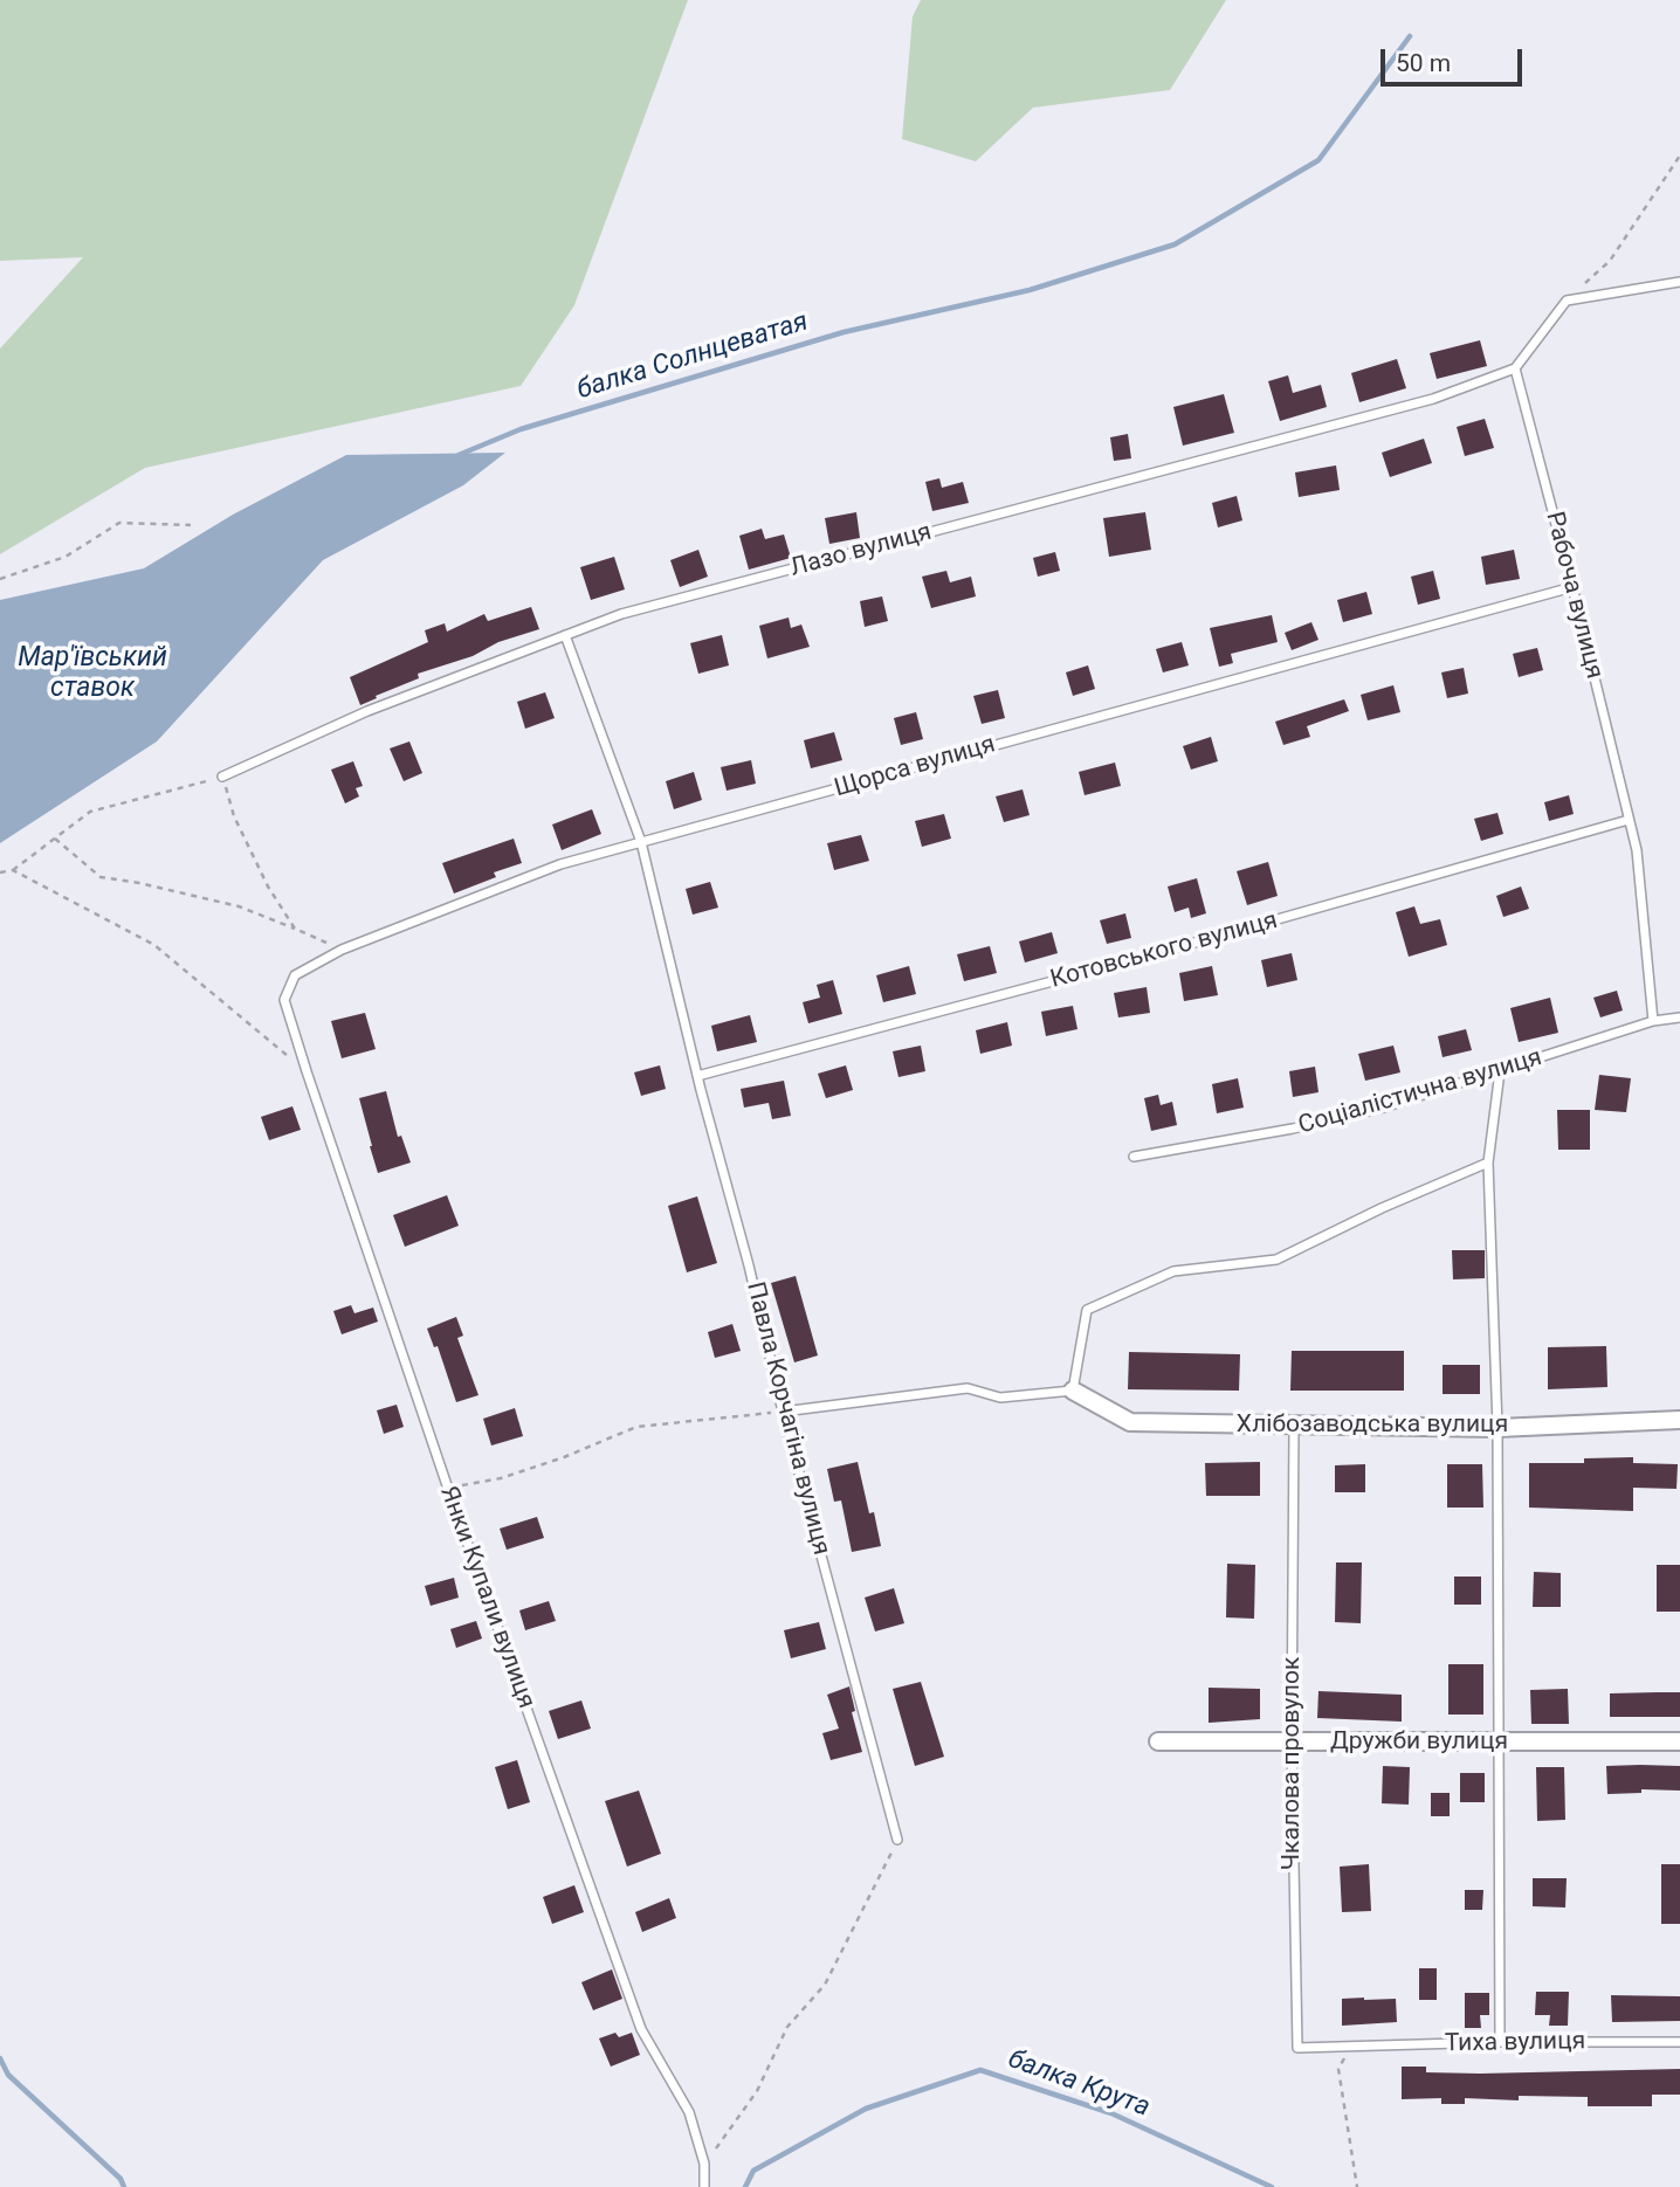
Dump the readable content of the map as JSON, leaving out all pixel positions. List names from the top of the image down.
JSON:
{
  "streets": {
    "street": ["Хлібозаводська вулиця", "Дружби вулиця"],
    "lane": [
      "Лазо вулиця",
      "Рабоча вулиця",
      "Щорса вулиця",
      "Котовського вулиця",
      "Соціалістична вулиця",
      "Павла Корчагіна вулиця",
      "Янки Купали вулиця",
      "Чкалова провулок",
      "Тиха вулиця"
    ]
  },
  "crossings": [
    ["Лазо вулиця", "Рабоча вулиця"],
    ["Лазо вулиця", "Павла Корчагіна вулиця"],
    ["Рабоча вулиця", "Щорса вулиця"],
    ["Рабоча вулиця", "Котовського вулиця"],
    ["Рабоча вулиця", "Соціалістична вулиця"],
    ["Щорса вулиця", "Павла Корчагіна вулиця"],
    ["Щорса вулиця", "Янки Купали вулиця"],
    ["Котовського вулиця", "Павла Корчагіна вулиця"],
    ["Хлібозаводська вулиця", "Чкалова провулок"],
    ["Дружби вулиця", "Чкалова провулок"],
    ["Чкалова провулок", "Тиха вулиця"]
  ],
  "water": ["балка Солнцеватая", "Мар'ївський ставок", "балка Крута"],
  "scale_bar": "50 m"
}
